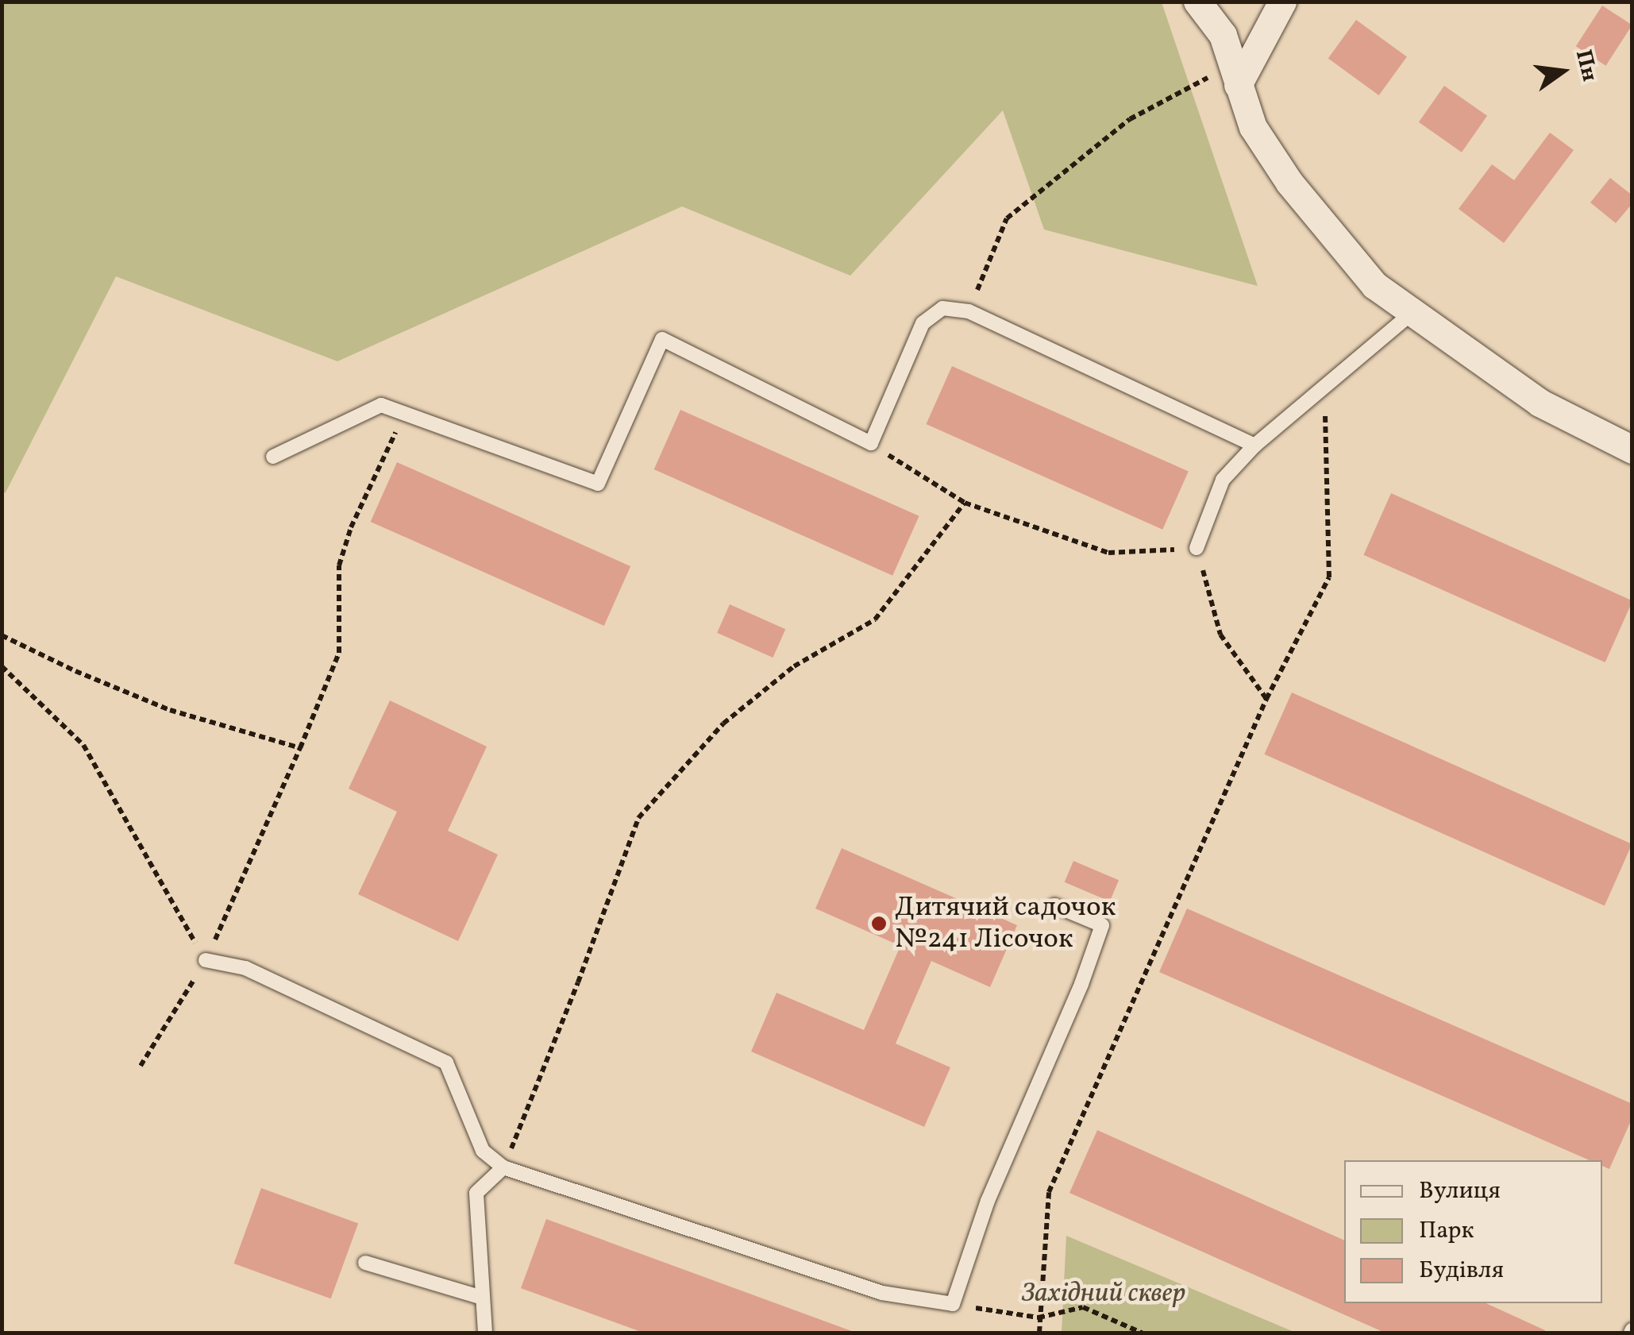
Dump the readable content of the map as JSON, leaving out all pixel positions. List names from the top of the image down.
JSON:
{
  "parks": ["Західний сквер"],
  "places": ["Дитячий садочок №241 Лісочок"],
  "legend": ["Вулиця", "Парк", "Будівля"],
  "north": "right"
}
